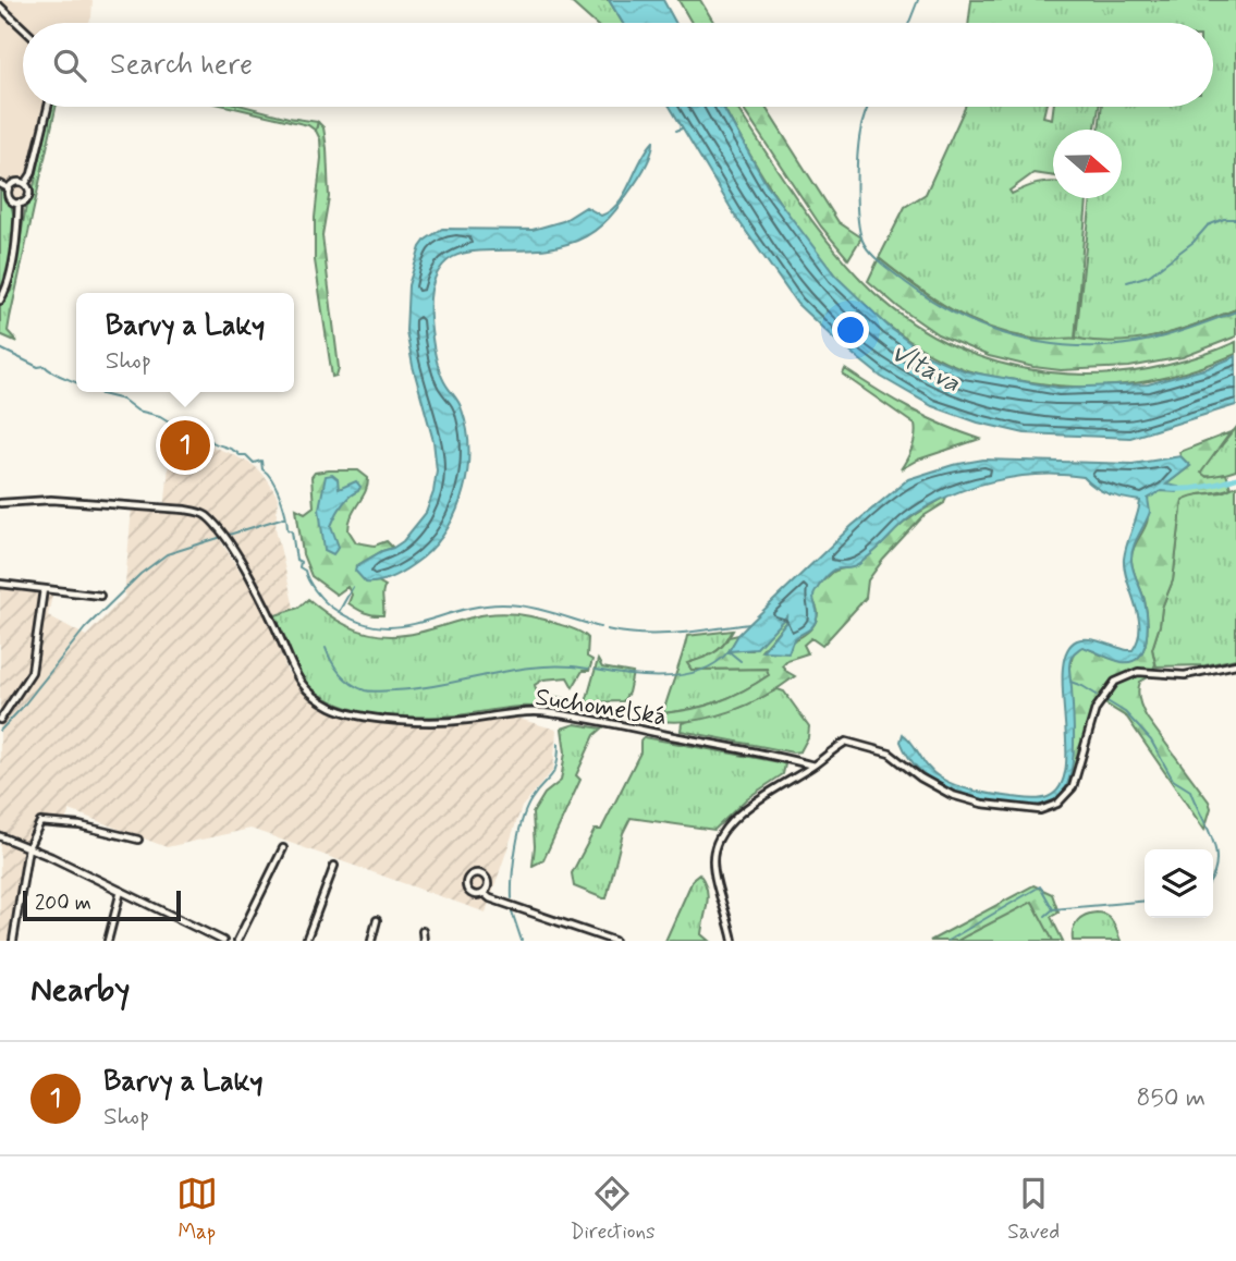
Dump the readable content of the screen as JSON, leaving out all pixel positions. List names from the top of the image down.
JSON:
{
  "streets": {
    "street": ["Suchomelská"]
  },
  "water": ["Vltava"],
  "scale_bar": "200 m",
  "north": "right",
  "page": {
    "search": "Search here",
    "popup": ["Barvy a Laky", "Shop"],
    "pins": "1",
    "scale": "200 m",
    "heading": "Nearby",
    "list": [
      {
        "mark": "1",
        "name": "Barvy a Laky",
        "note": "Shop",
        "value": "850 m"
      }
    ],
    "nav": ["Map", "Directions", "Saved"]
  }
}
